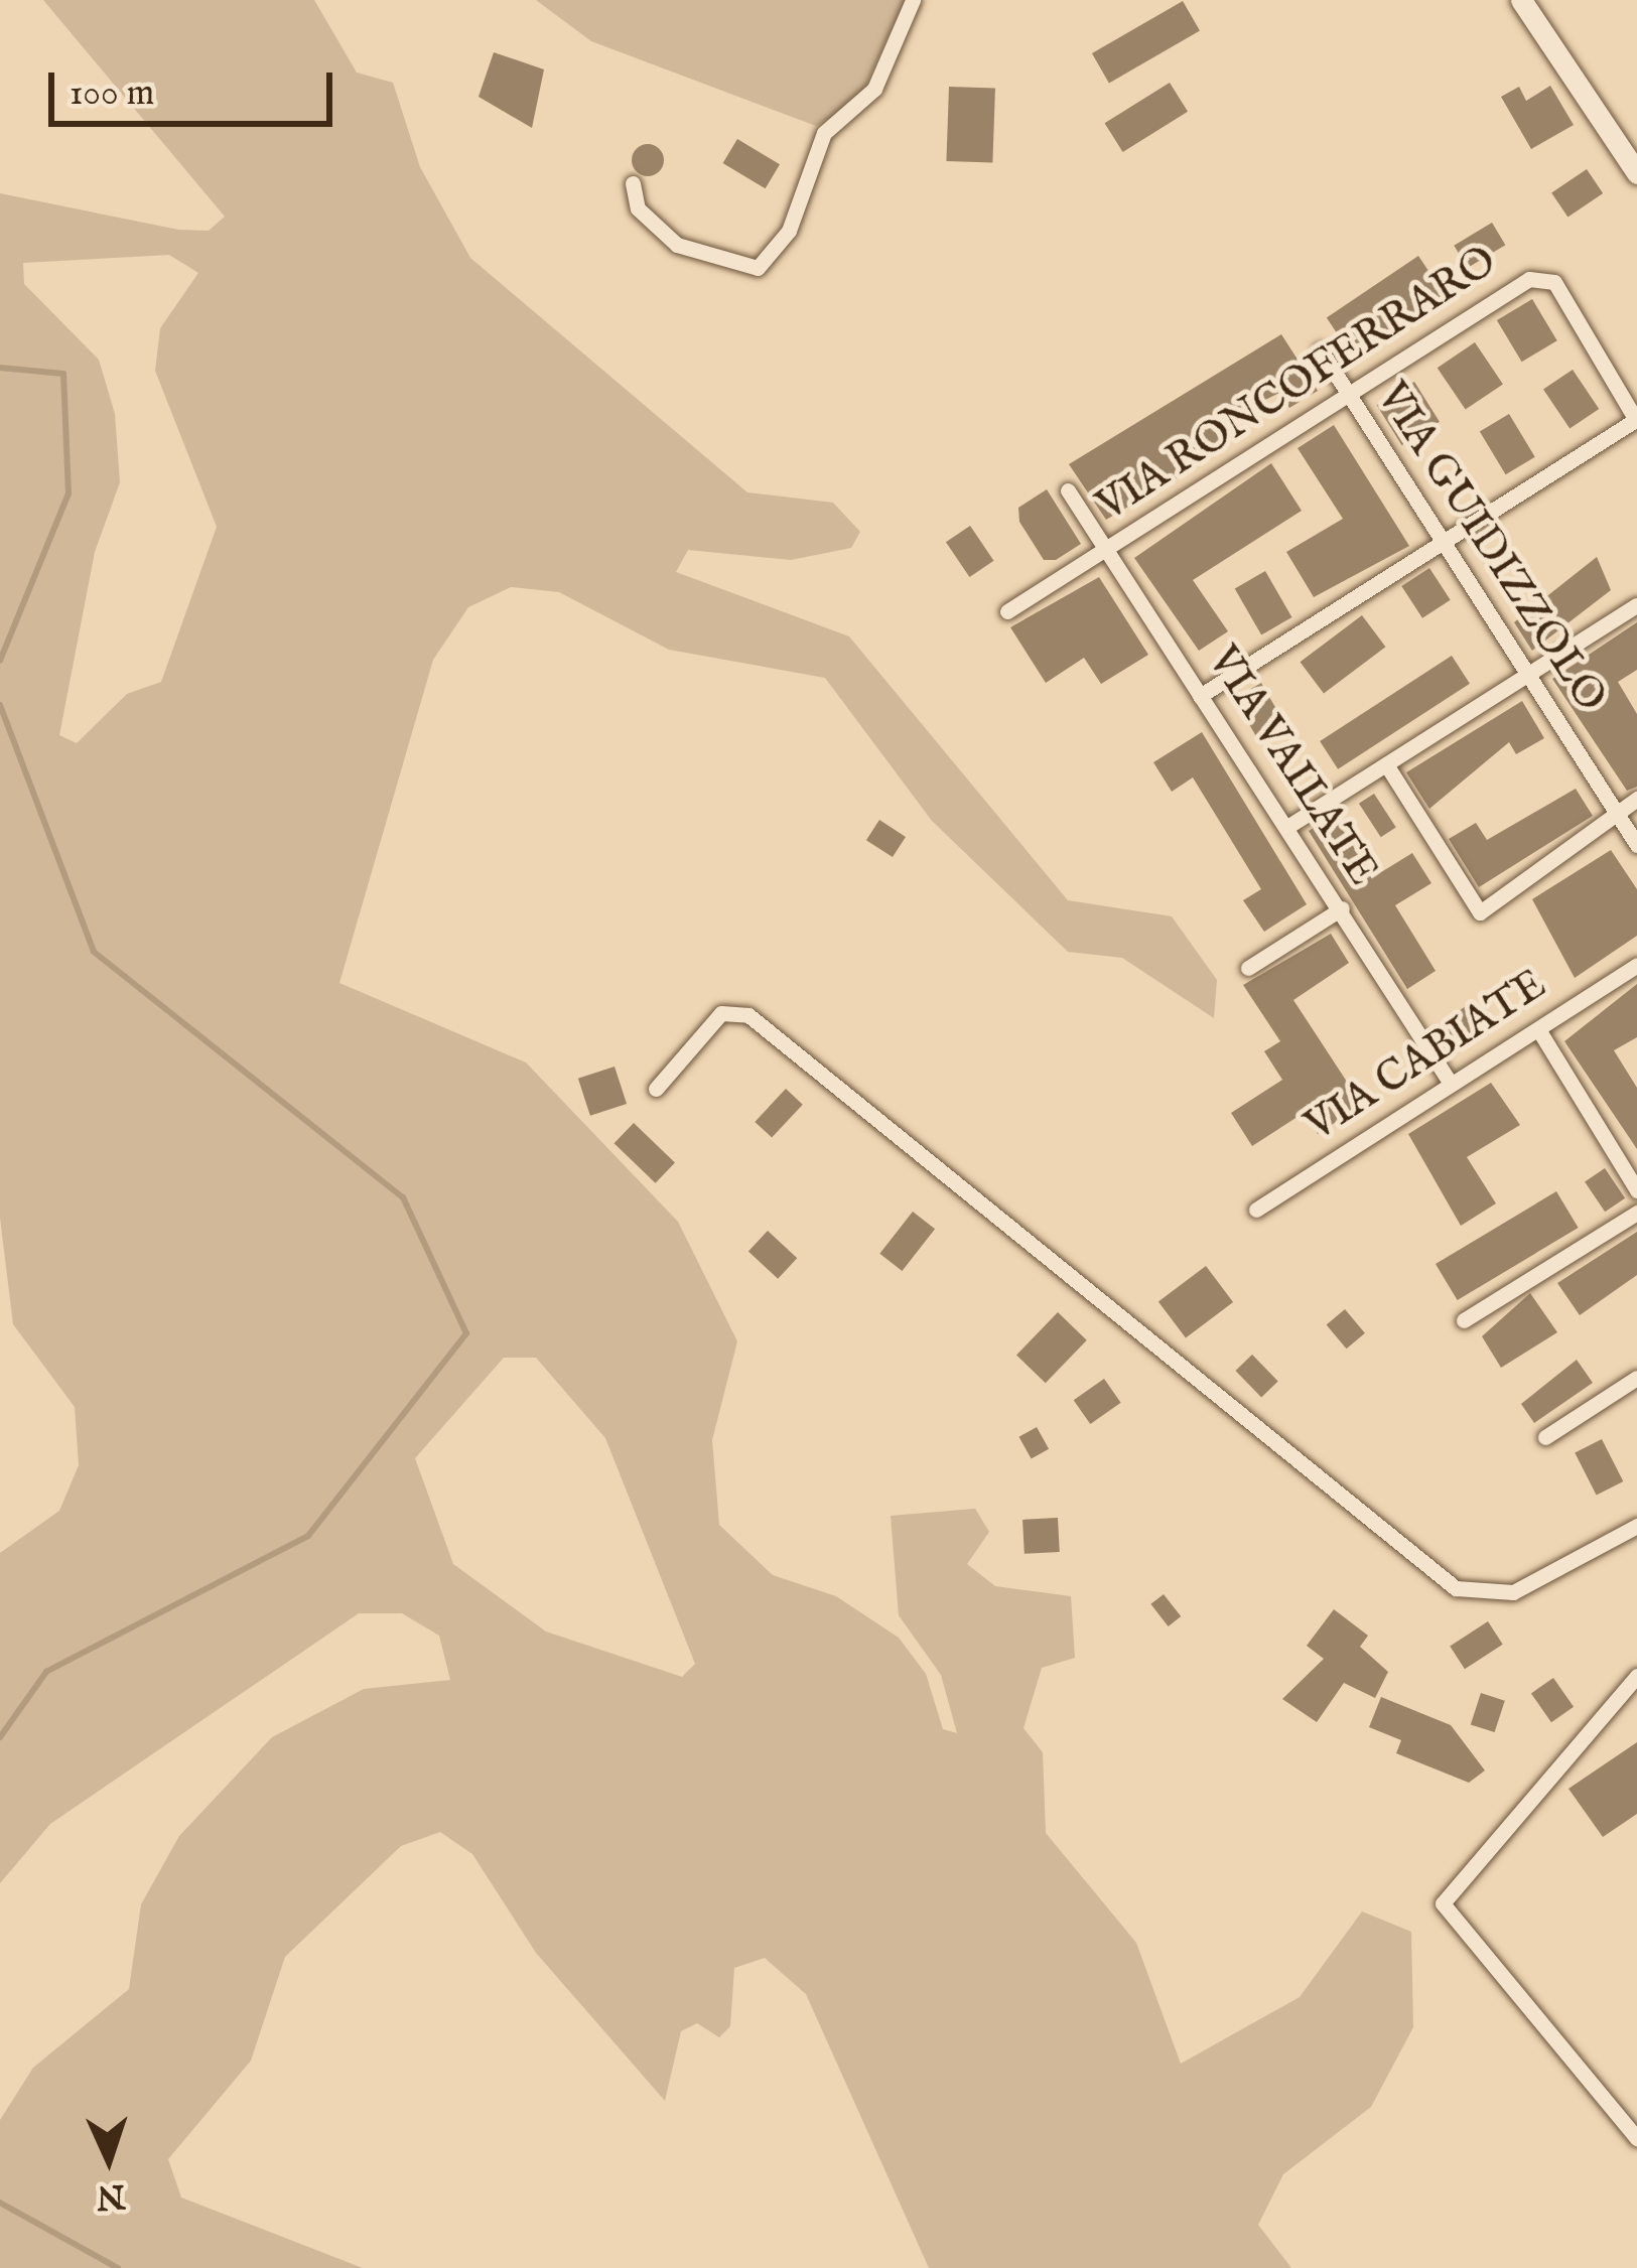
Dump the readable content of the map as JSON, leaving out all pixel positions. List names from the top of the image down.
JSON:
{
  "streets": {
    "street": [
      "VIA RONCOFERRARO",
      "VIA GUIDIZZOLO",
      "VIA VAILATE",
      "VIA CABIATE"
    ]
  },
  "crossings": [
    ["VIA RONCOFERRARO", "VIA GUIDIZZOLO"],
    ["VIA RONCOFERRARO", "VIA VAILATE"],
    ["VIA VAILATE", "VIA CABIATE"]
  ],
  "scale_bar": "100 m",
  "north": "bottom"
}
